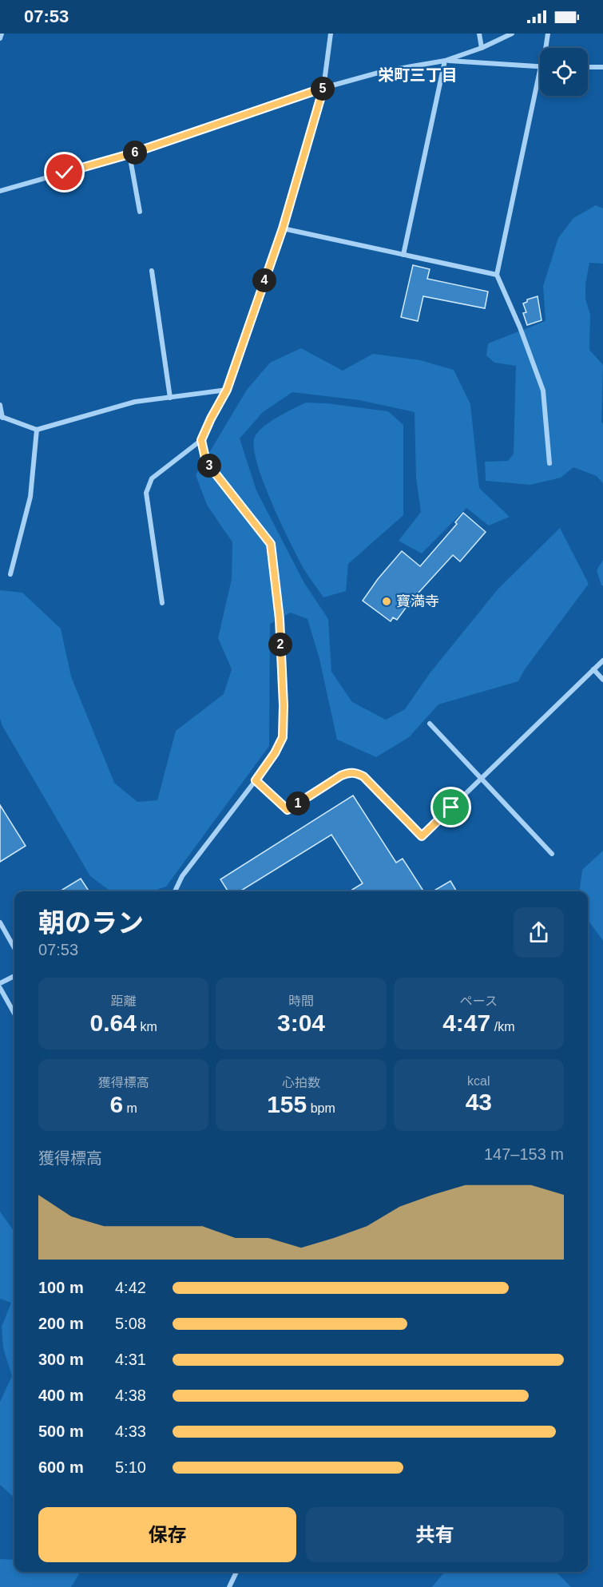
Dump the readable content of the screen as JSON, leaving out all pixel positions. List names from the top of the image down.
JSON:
{
  "districts": ["栄町三丁目"],
  "places": ["寶満寺"],
  "page": {
    "status": "07:53",
    "pins": [
      "5",
      "6",
      "4",
      "3",
      "2",
      "1"
    ],
    "heading": ["朝のラン", "07:53"],
    "stats": [
      ["距離", "0.64 km"],
      ["時間", "3:04"],
      ["ペース", "4:47 /km"],
      ["獲得標高", "6 m"],
      ["心拍数", "155 bpm"],
      ["kcal", "43"]
    ],
    "chart": ["獲得標高", "147–153 m"],
    "list": [
      {
        "name": "100 m",
        "note": "4:42"
      },
      {
        "name": "200 m",
        "note": "5:08"
      },
      {
        "name": "300 m",
        "note": "4:31"
      },
      {
        "name": "400 m",
        "note": "4:38"
      },
      {
        "name": "500 m",
        "note": "4:33"
      },
      {
        "name": "600 m",
        "note": "5:10"
      }
    ],
    "buttons": ["保存", "共有"]
  }
}
